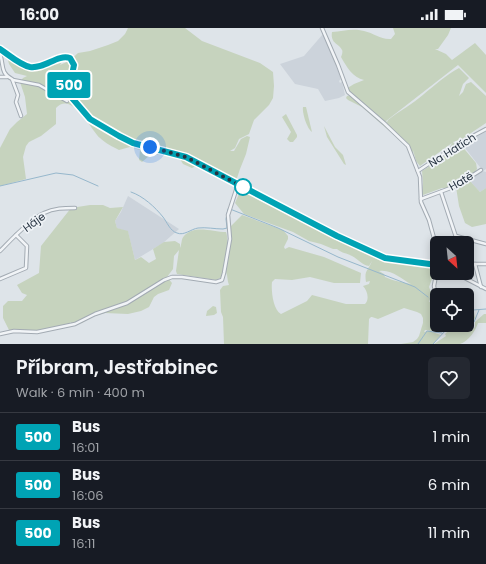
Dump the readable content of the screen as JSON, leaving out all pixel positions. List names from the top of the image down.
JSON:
{
  "streets": {
    "street": ["Na Hatích", "Hatě", "Háje"]
  },
  "lines": ["bus line 500"],
  "north": "bottom right",
  "page": {
    "status": "16:00",
    "on_map": "500",
    "heading": ["Příbram, Jestřabinec", "Walk · 6 min · 400 m"],
    "list": [
      {
        "mark": "500",
        "name": "Bus",
        "note": "16:01",
        "value": "1 min"
      },
      {
        "mark": "500",
        "name": "Bus",
        "note": "16:06",
        "value": "6 min"
      },
      {
        "mark": "500",
        "name": "Bus",
        "note": "16:11",
        "value": "11 min"
      }
    ]
  }
}
